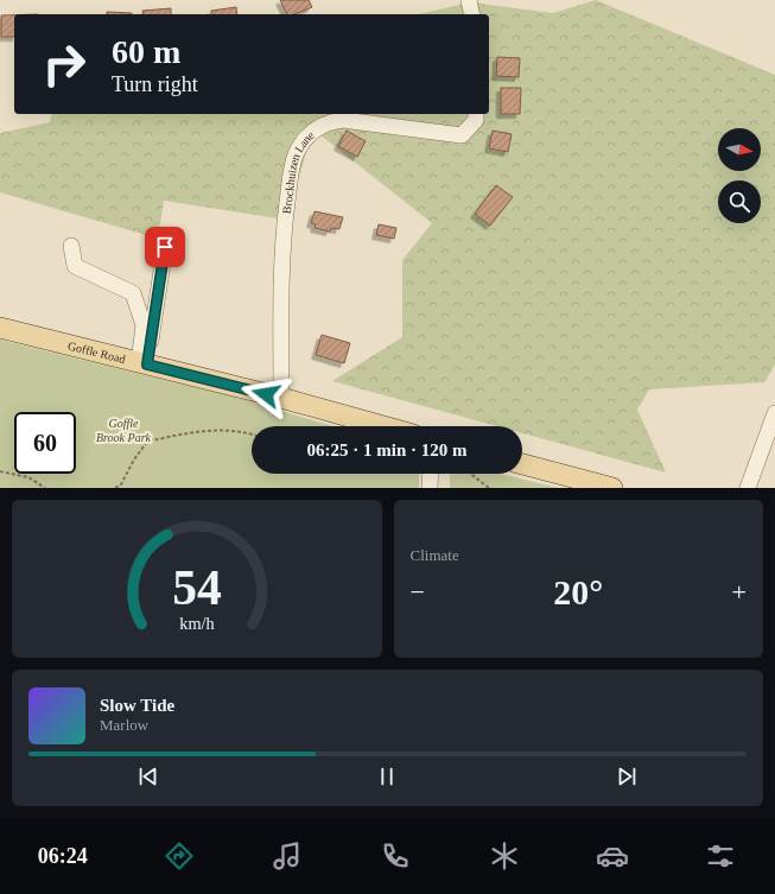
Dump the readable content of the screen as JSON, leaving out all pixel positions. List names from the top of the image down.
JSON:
{
  "streets": {
    "main road": ["Goffle Road"],
    "street": ["Brockhuizen Lane"]
  },
  "crossings": [
    ["Brockhuizen Lane", "Goffle Road"]
  ],
  "parks": ["Goffle Brook Park"],
  "north": "right",
  "page": {
    "turn": ["60 m", "Turn right"],
    "limit": "60",
    "trip": "06:25 · 1 min · 120 m",
    "tile": "Climate",
    "heat": ["−", "20°", "+"],
    "song": ["Slow Tide", "Marlow"],
    "tabs": "06:24",
    "gauge": ["54", "km/h"]
  }
}
